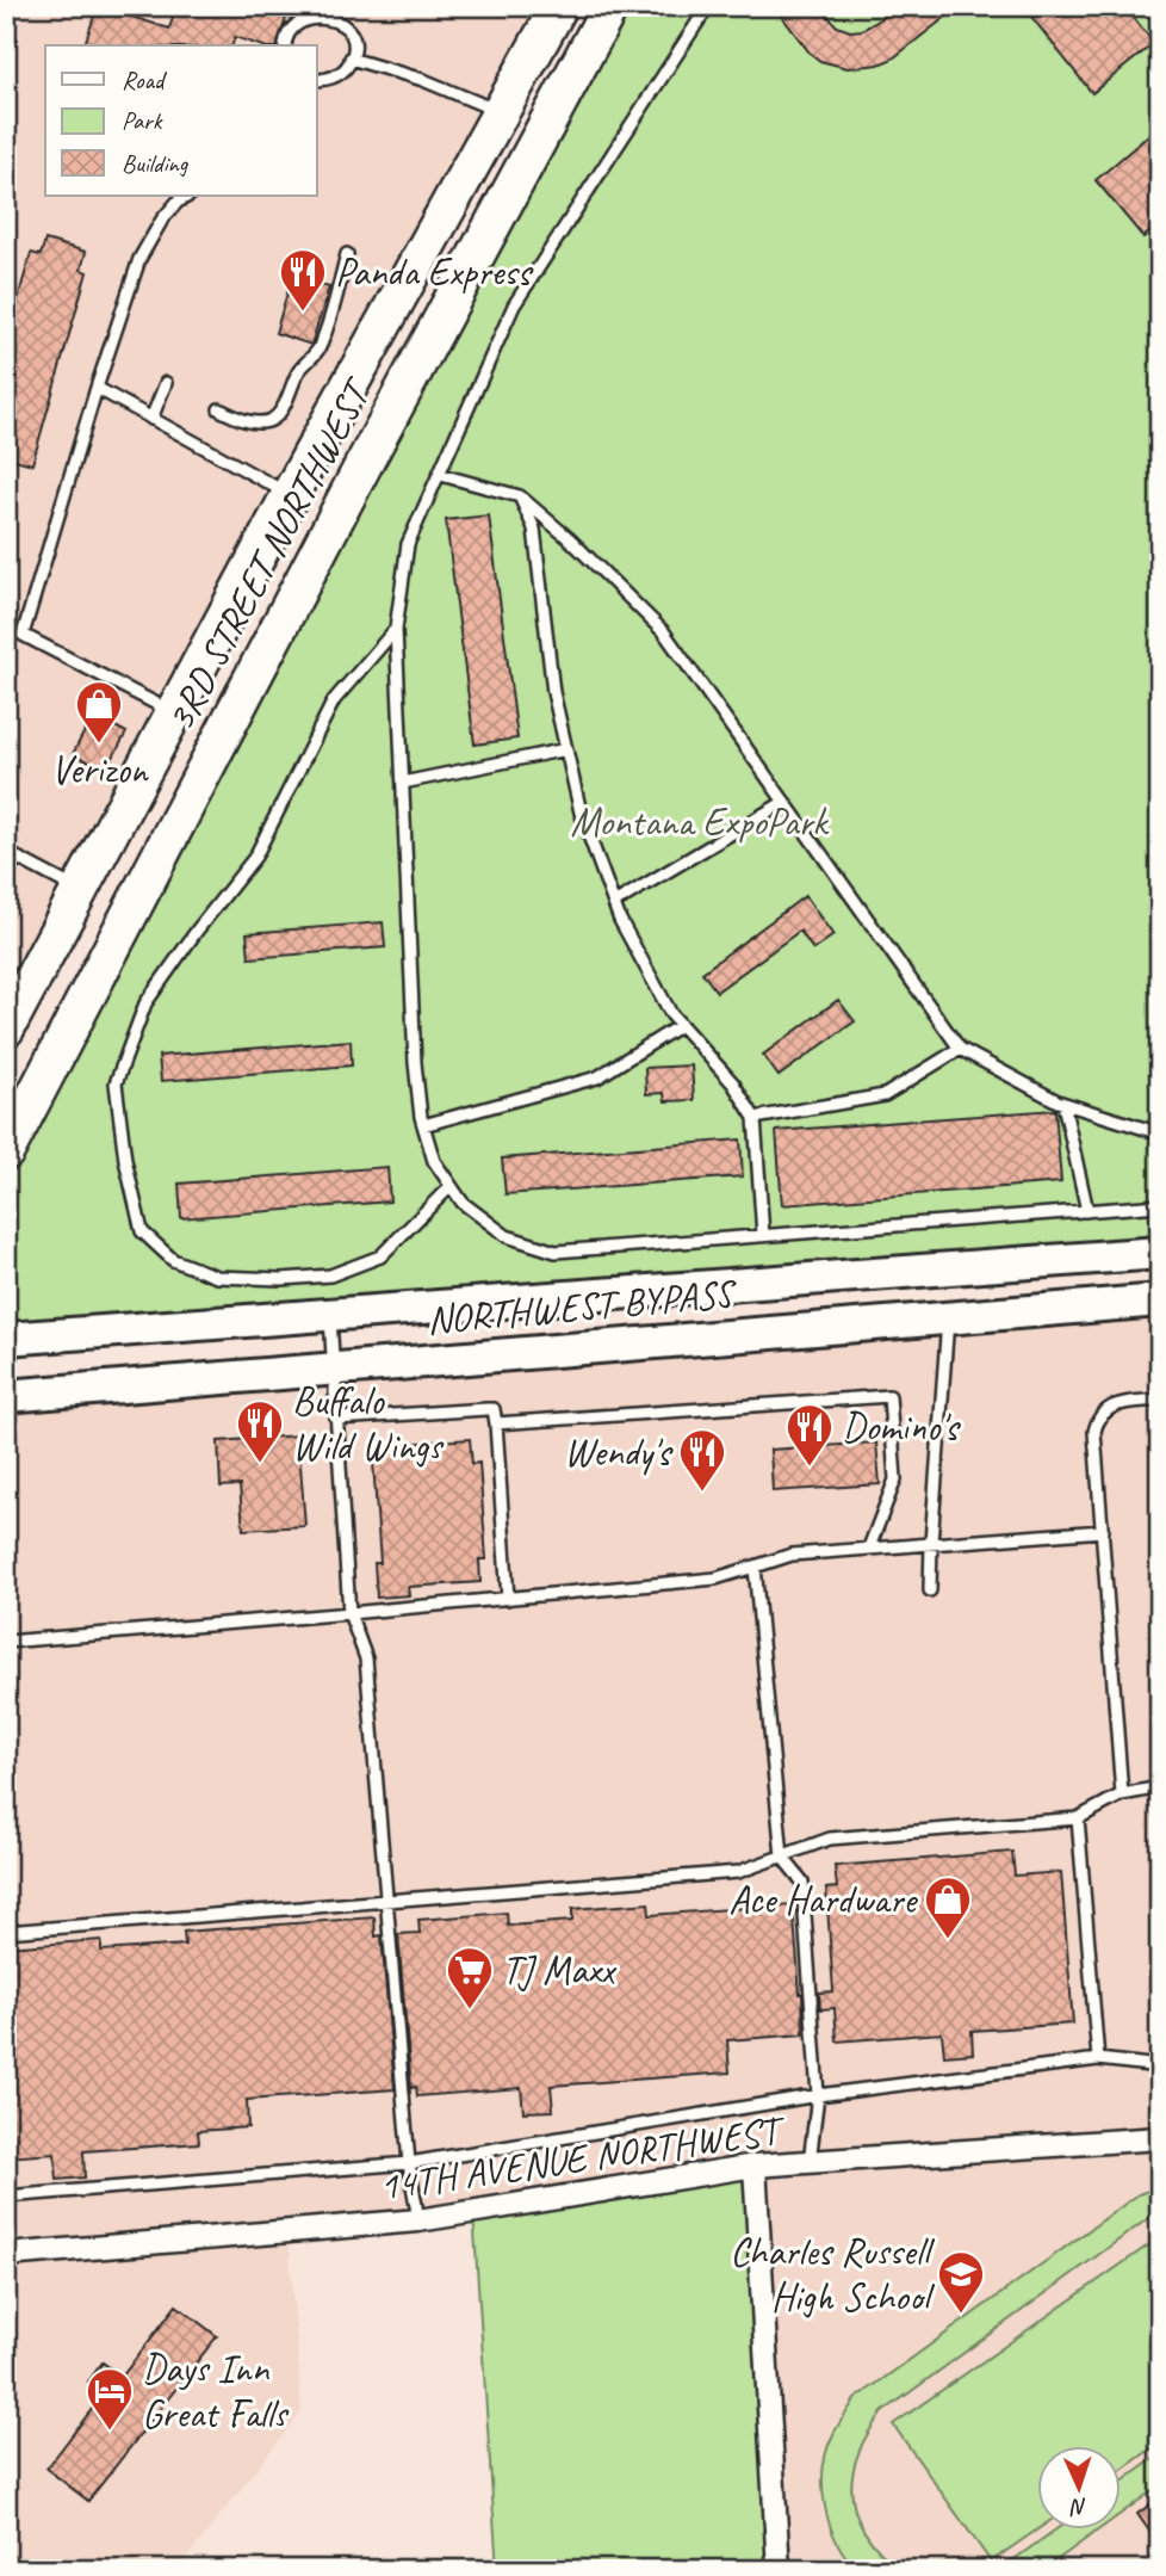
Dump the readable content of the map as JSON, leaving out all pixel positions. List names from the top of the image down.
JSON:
{
  "streets": {
    "highway": ["3RD STREET NORTHWEST"],
    "main road": ["NORTHWEST BYPASS"],
    "street": ["14TH AVENUE NORTHWEST"]
  },
  "parks": ["Montana ExpoPark"],
  "places": {
    "restaurant": [
      "Panda Express",
      "Buffalo Wild Wings",
      "Domino's",
      "Wendy's"
    ],
    "shop": ["Verizon", "Ace Hardware"],
    "supermarket": ["TJ Maxx"],
    "school or university": ["Charles Russell High School"],
    "hotel": ["Days Inn Great Falls"]
  },
  "legend": ["Road", "Park", "Building"],
  "north": "bottom"
}
